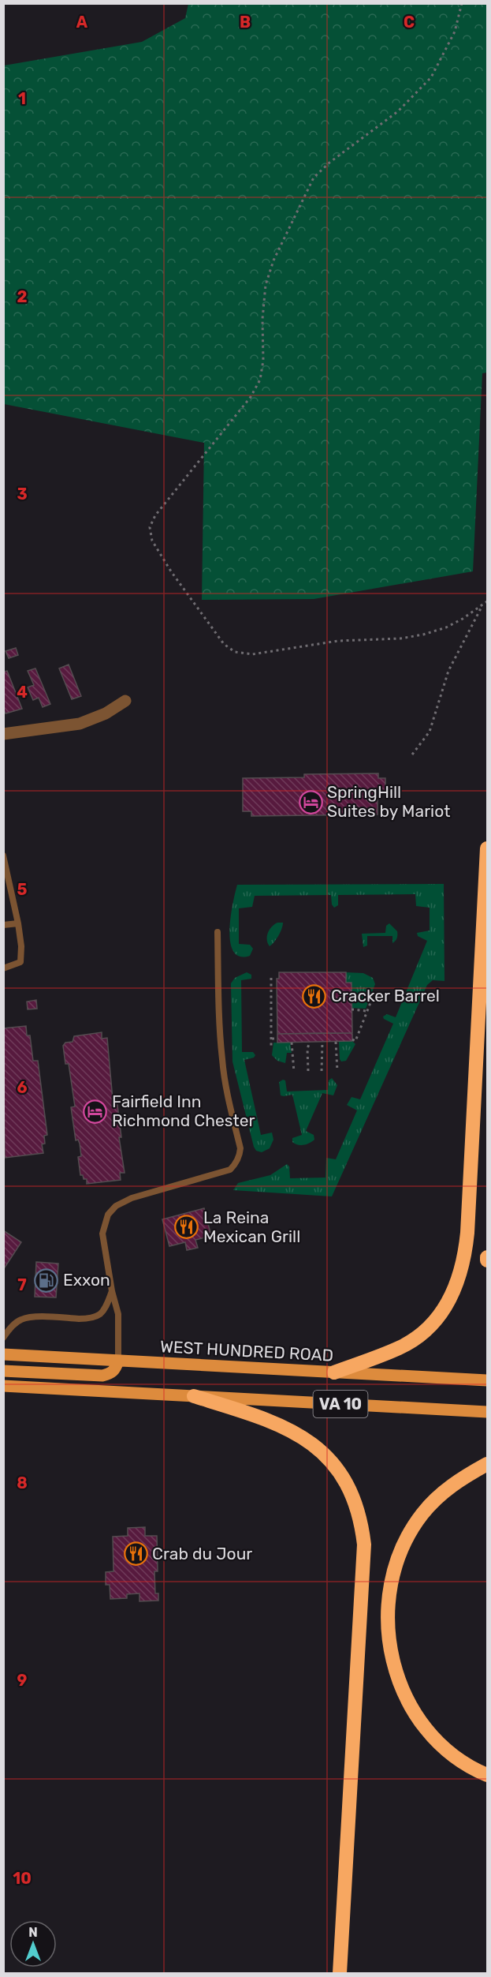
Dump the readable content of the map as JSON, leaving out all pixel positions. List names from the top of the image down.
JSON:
{
  "streets": {
    "main road": ["WEST HUNDRED ROAD", "VA 10"]
  },
  "places": {
    "hotel": ["SpringHill Suites by Mariot", "Fairfield Inn Richmond Chester"],
    "restaurant": ["Cracker Barrel", "La Reina Mexican Grill", "Crab du Jour"],
    "fuel station": ["Exxon"]
  },
  "north": "top",
  "grid": {
    "columns": ["A", "B", "C"],
    "rows": [
      "1",
      "2",
      "3",
      "4",
      "5",
      "6",
      "7",
      "8",
      "9",
      "10"
    ]
  }
}
